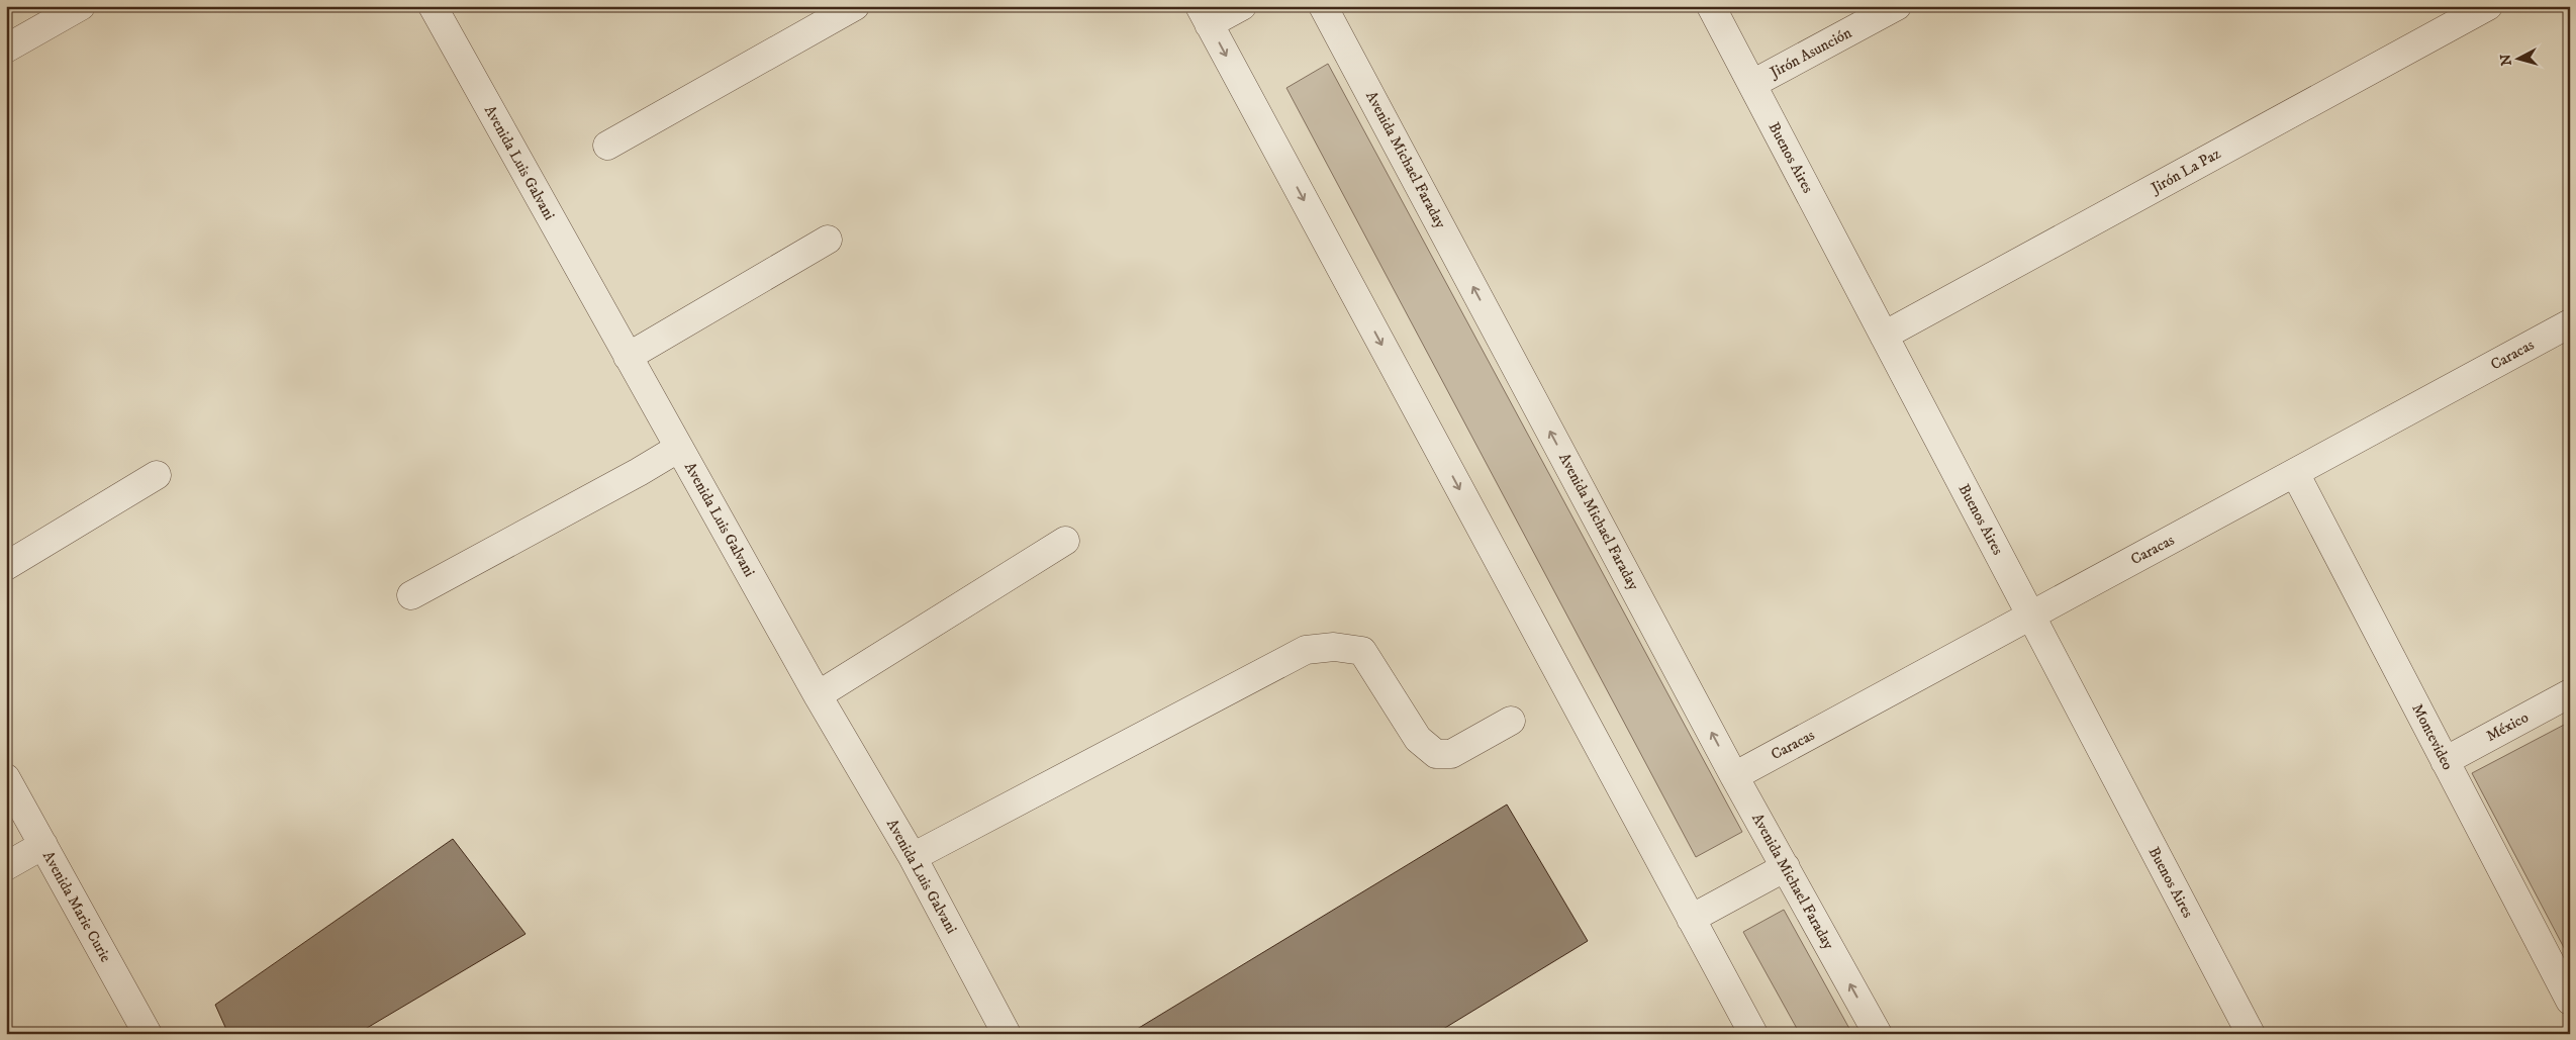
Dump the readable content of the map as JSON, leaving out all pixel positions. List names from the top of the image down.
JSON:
{
  "streets": {
    "street": [
      "Jirón Asunción",
      "Buenos Aires",
      "Avenida Michael Faraday",
      "Avenida Luis Galvani",
      "Jirón La Paz",
      "Caracas",
      "México",
      "Montevideo",
      "Avenida Marie Curie"
    ]
  },
  "crossings": [
    ["Jirón Asunción", "Buenos Aires"],
    ["Buenos Aires", "Jirón La Paz"],
    ["Buenos Aires", "Caracas"],
    ["Avenida Michael Faraday", "Caracas"],
    ["Caracas", "Montevideo"],
    ["México", "Montevideo"]
  ],
  "north": "left"
}
